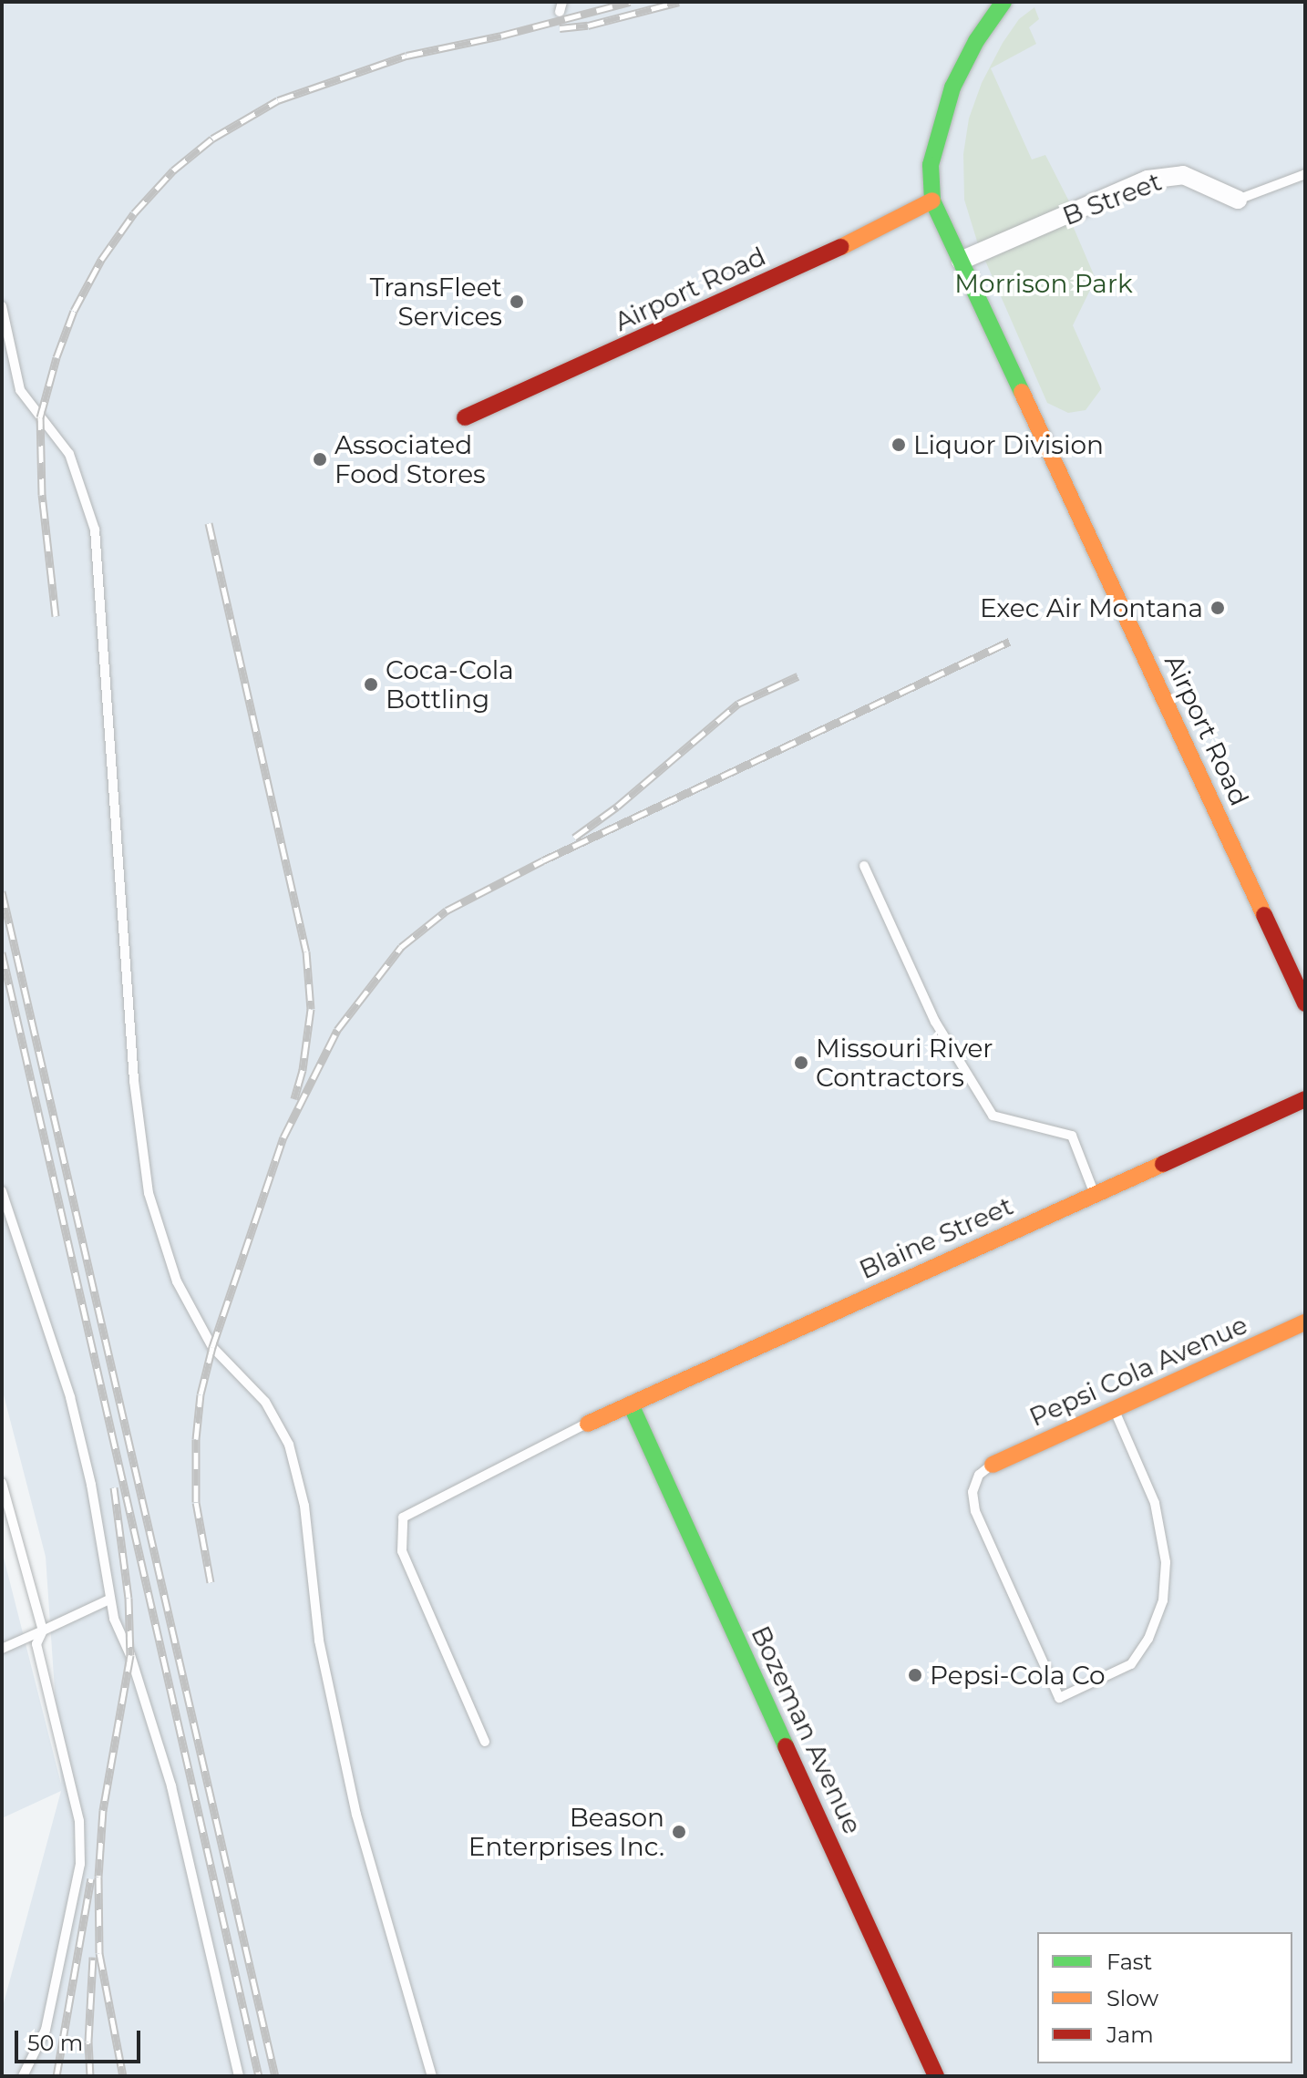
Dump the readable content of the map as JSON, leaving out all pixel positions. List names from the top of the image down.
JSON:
{
  "streets": {
    "street": [
      "B Street",
      "Airport Road",
      "Blaine Street",
      "Pepsi Cola Avenue",
      "Bozeman Avenue"
    ]
  },
  "crossings": [
    ["B Street", "Airport Road"],
    ["Blaine Street", "Bozeman Avenue"]
  ],
  "parks": ["Morrison Park"],
  "places": [
    "TransFleet Services",
    "Liquor Division",
    "Associated Food Stores",
    "Exec Air Montana",
    "Coca-Cola Bottling",
    "Missouri River Contractors",
    "Pepsi-Cola Co",
    "Beason Enterprises Inc."
  ],
  "legend": ["Fast", "Slow", "Jam"],
  "scale_bar": "50 m"
}
